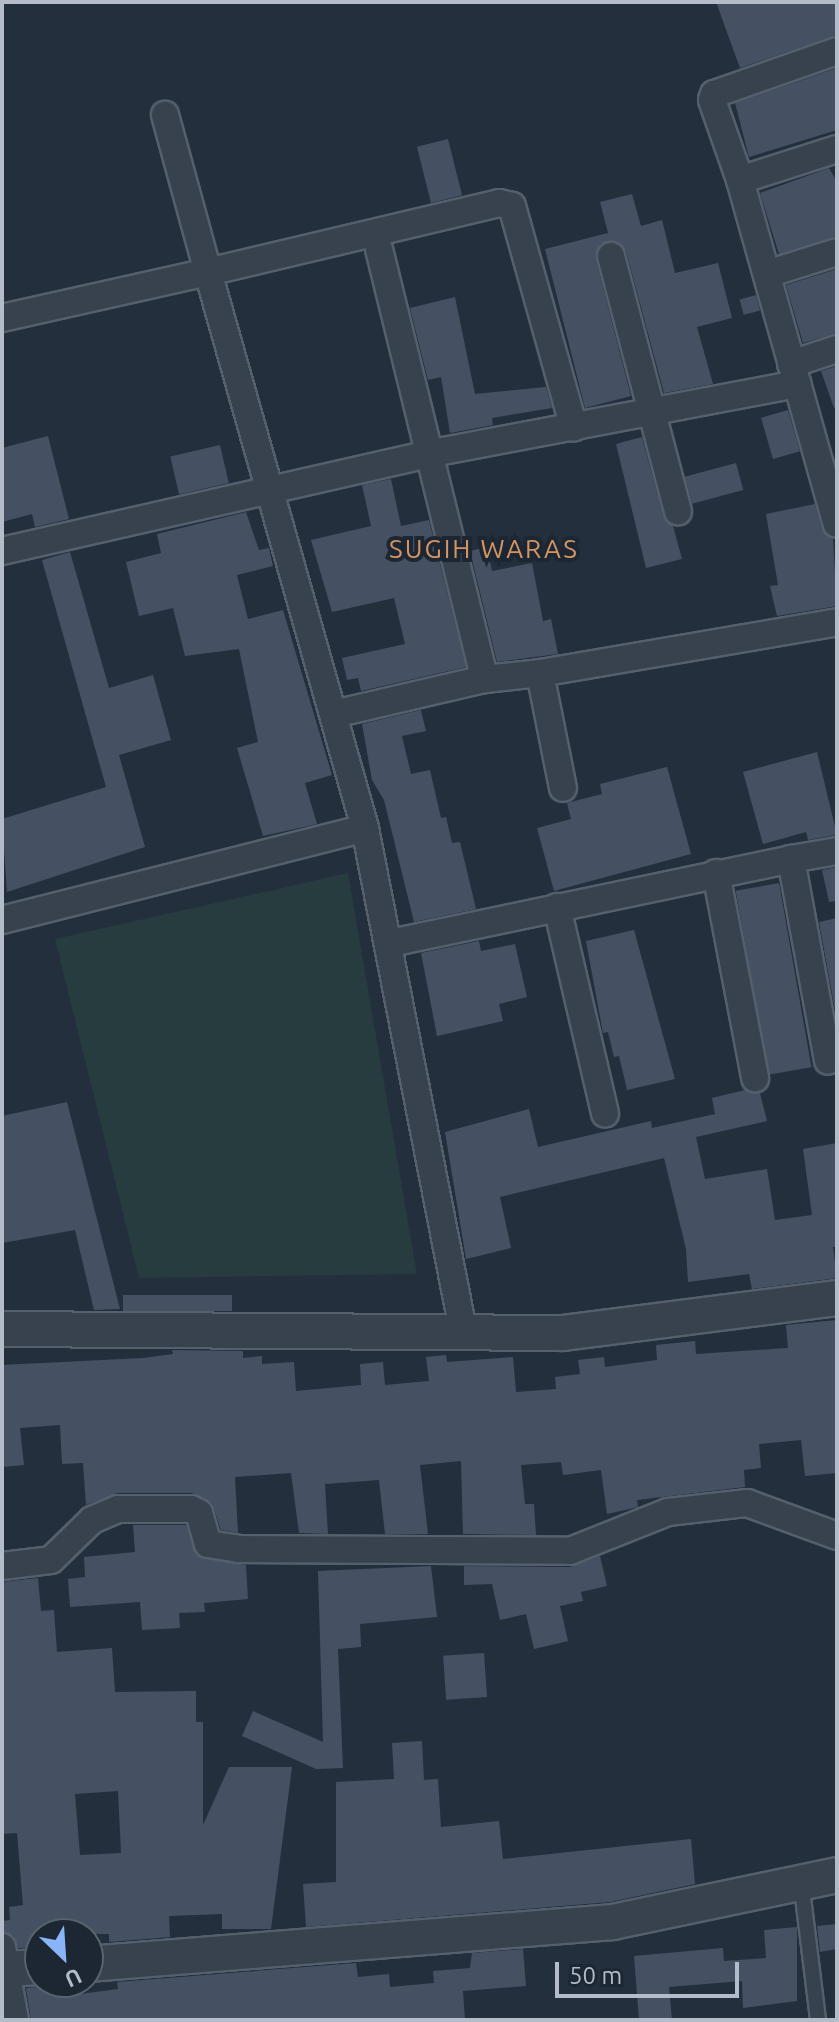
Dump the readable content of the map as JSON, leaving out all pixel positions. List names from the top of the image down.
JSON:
{
  "districts": ["SUGIH WARAS"],
  "scale_bar": "50 m",
  "north": "bottom right"
}
